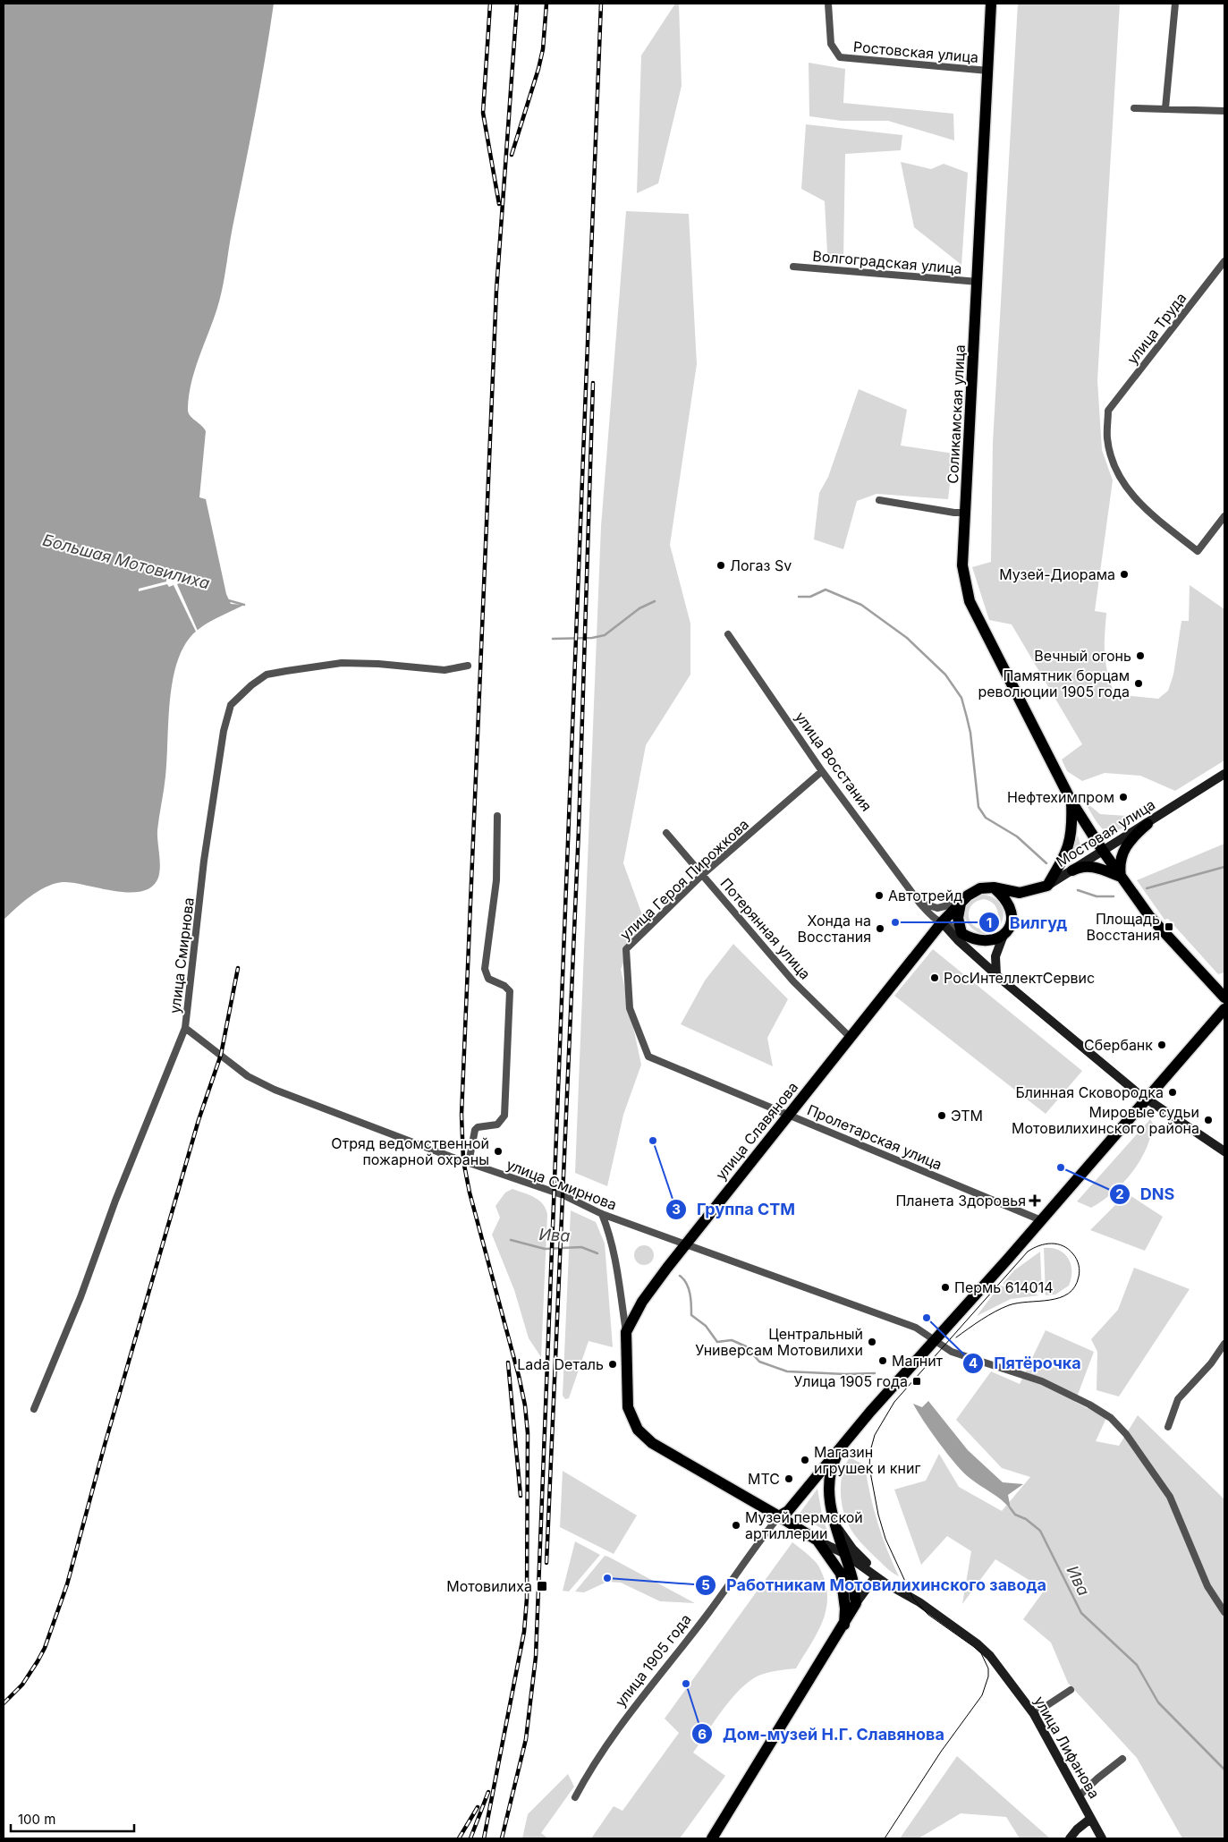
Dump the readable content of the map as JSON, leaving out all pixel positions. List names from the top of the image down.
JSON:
{
  "streets": {
    "main road": [
      "Соликамская улица",
      "Мостовая улица",
      "улица Славянова",
      "улица 1905 года"
    ],
    "street": [
      "Ростовская улица",
      "Волгоградская улица",
      "улица Труда",
      "улица Восстания",
      "улица Героя Пирожкова",
      "Потерянная улица",
      "улица Смирнова",
      "Пролетарская улица",
      "улица Лифанова"
    ]
  },
  "crossings": [
    ["Ростовская улица", "Соликамская улица"],
    ["Волгоградская улица", "Соликамская улица"],
    ["Соликамская улица", "Мостовая улица"],
    ["улица Восстания", "Мостовая улица"],
    ["улица Восстания", "улица Героя Пирожкова"],
    ["улица Восстания", "улица Славянова"],
    ["улица Героя Пирожкова", "Потерянная улица"],
    ["улица Героя Пирожкова", "Пролетарская улица"],
    ["Потерянная улица", "улица Славянова"],
    ["улица Смирнова", "улица Славянова"],
    ["улица Смирнова", "улица 1905 года"],
    ["улица Славянова", "Пролетарская улица"],
    ["улица Славянова", "улица 1905 года"],
    ["Пролетарская улица", "улица 1905 года"],
    ["улица 1905 года", "улица Лифанова"]
  ],
  "water": ["Большая Мотовилиха", "Ива"],
  "places": {
    "other": [
      "Логаз Sv",
      "Музей-Диорама",
      "Вечный огонь",
      "Памятник борцам революции 1905 года",
      "Нефтехимпром",
      "Автотрейд",
      "Вилгуд",
      "Хонда на Восстания",
      "РосИнтеллектСервис",
      "Сбербанк",
      "Блинная Сковородка",
      "ЭТМ",
      "Мировые судьи Мотовилихинского района",
      "Группа СТМ",
      "Отряд ведомственной пожарной охраны",
      "DNS",
      "Пермь 614014",
      "Пятёрочка",
      "Центральный Универсам Мотовилихи",
      "Магнит",
      "Lada Dеталь",
      "Магазин игрушек и книг",
      "МТС",
      "Музей пермской артиллерии",
      "Работникам Мотовилихинского завода",
      "Дом-музей Н.Г. Славянова"
    ],
    "transit": ["Площадь Восстания", "Улица 1905 года", "Мотовилиха"],
    "health": ["Планета Здоровья"]
  },
  "scale_bar": "100 m"
}
